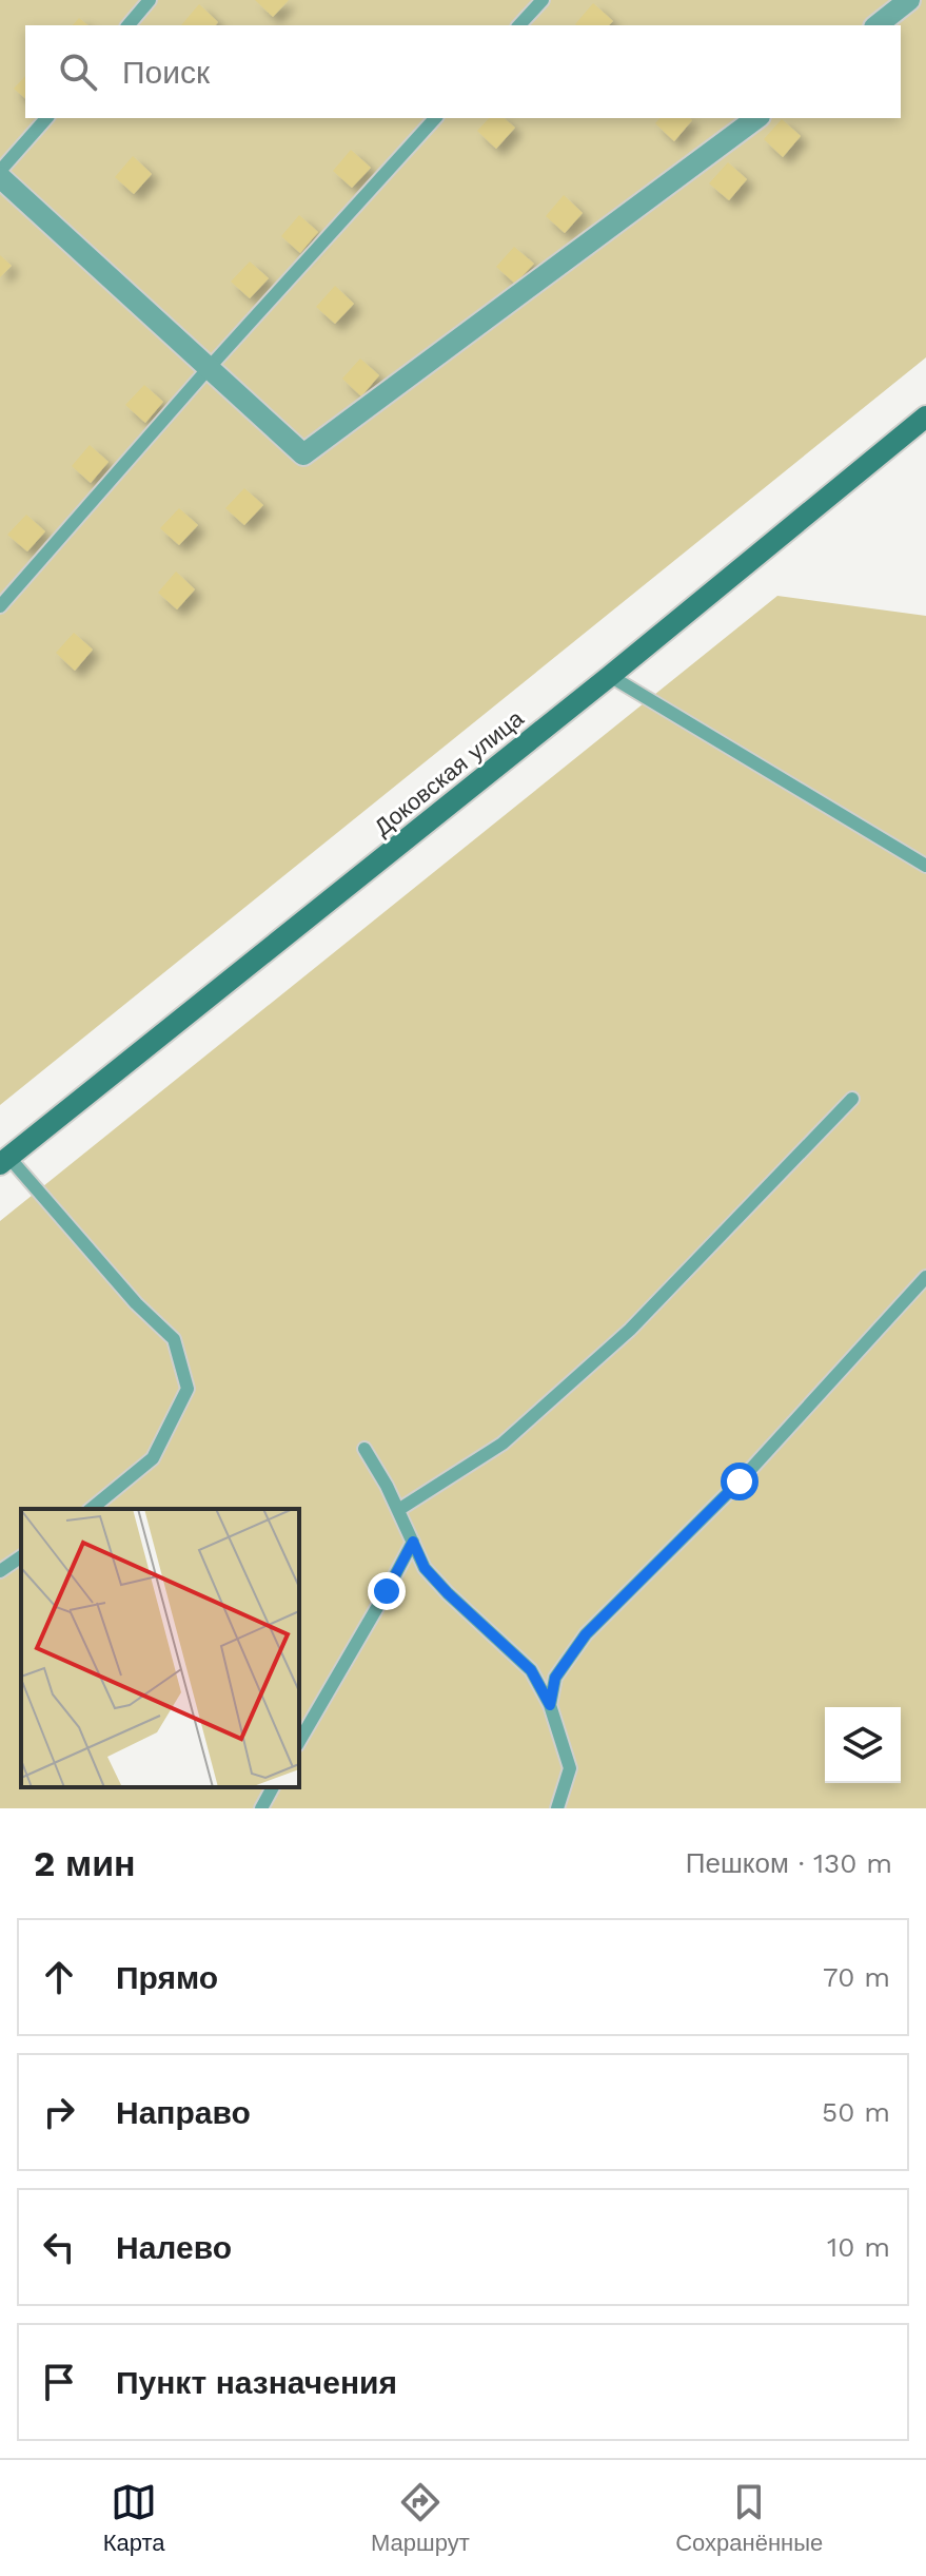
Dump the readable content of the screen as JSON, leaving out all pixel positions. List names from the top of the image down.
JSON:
{
  "streets": {
    "street": ["Доковская улица"]
  },
  "page": {
    "search": "Поиск",
    "heading": ["2 мин", "Пешком · 130 m"],
    "list": [
      ["Прямо", "70 m"],
      ["Направо", "50 m"],
      ["Налево", "10 m"],
      "Пункт назначения"
    ],
    "nav": ["Карта", "Маршрут", "Сохранённые"]
  }
}
